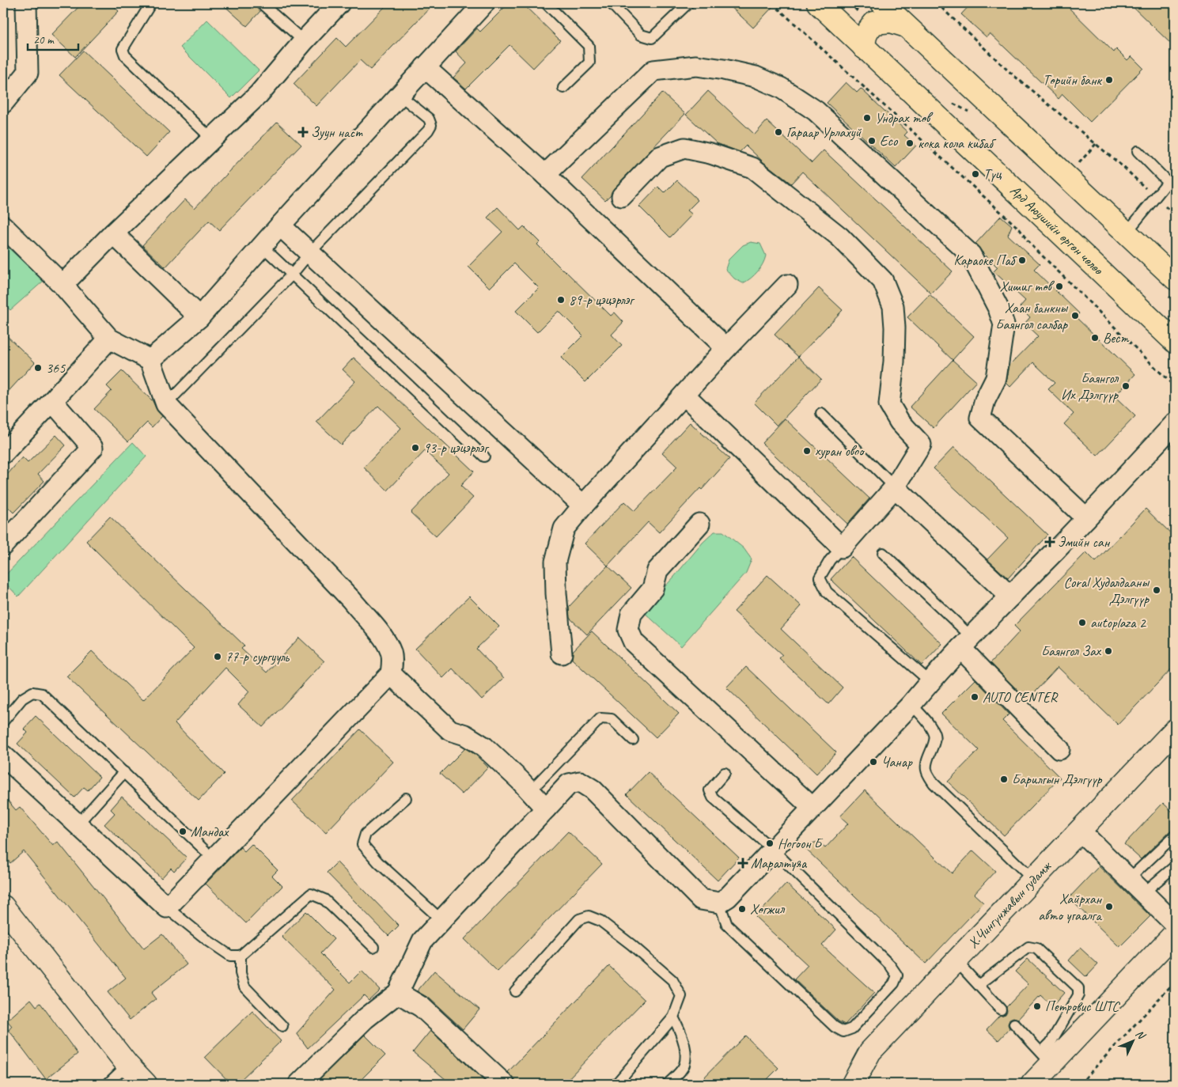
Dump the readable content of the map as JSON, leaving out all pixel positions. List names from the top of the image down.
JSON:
{
  "streets": {
    "main road": ["Ард Аюушийн өргөн чөлөө", "Х.Чингүнжавын гудамж"]
  },
  "places": {
    "other": [
      "Төрийн банк",
      "Ундрах төв",
      "Гараар Урлахуй",
      "Eco",
      "кока кола кибаб",
      "Түц",
      "Караоке Паб",
      "Хишиг төв",
      "89-р цэцэрлэг",
      "Хаан банкны Баянгол салбар",
      "Вест",
      "365",
      "Баянгол Их Дэлгүүр",
      "93-р цэцэрлэг",
      "хуран овоо",
      "Coral Худалдааны Дэлгүүр",
      "autoplaza 2",
      "Баянгол Зах",
      "77-р сургууль",
      "AUTO CENTER",
      "Чанар",
      "Барилгын Дэлгүүр",
      "Мандах",
      "Ногоон Б",
      "Хайрхан авто угаалга",
      "Хөгжил",
      "Петровис ШТС"
    ],
    "health": ["Зуун наст", "Эмийн сан", "Маралтуяа"]
  },
  "scale_bar": "20 m",
  "north": "top right"
}
